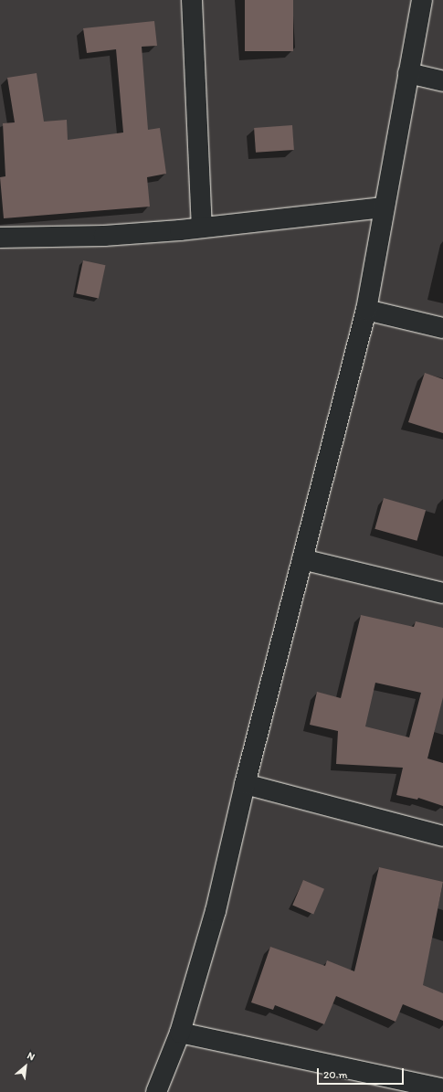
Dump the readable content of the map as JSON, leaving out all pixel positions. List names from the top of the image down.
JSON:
{
  "scale_bar": "20 m",
  "north": "top right"
}
